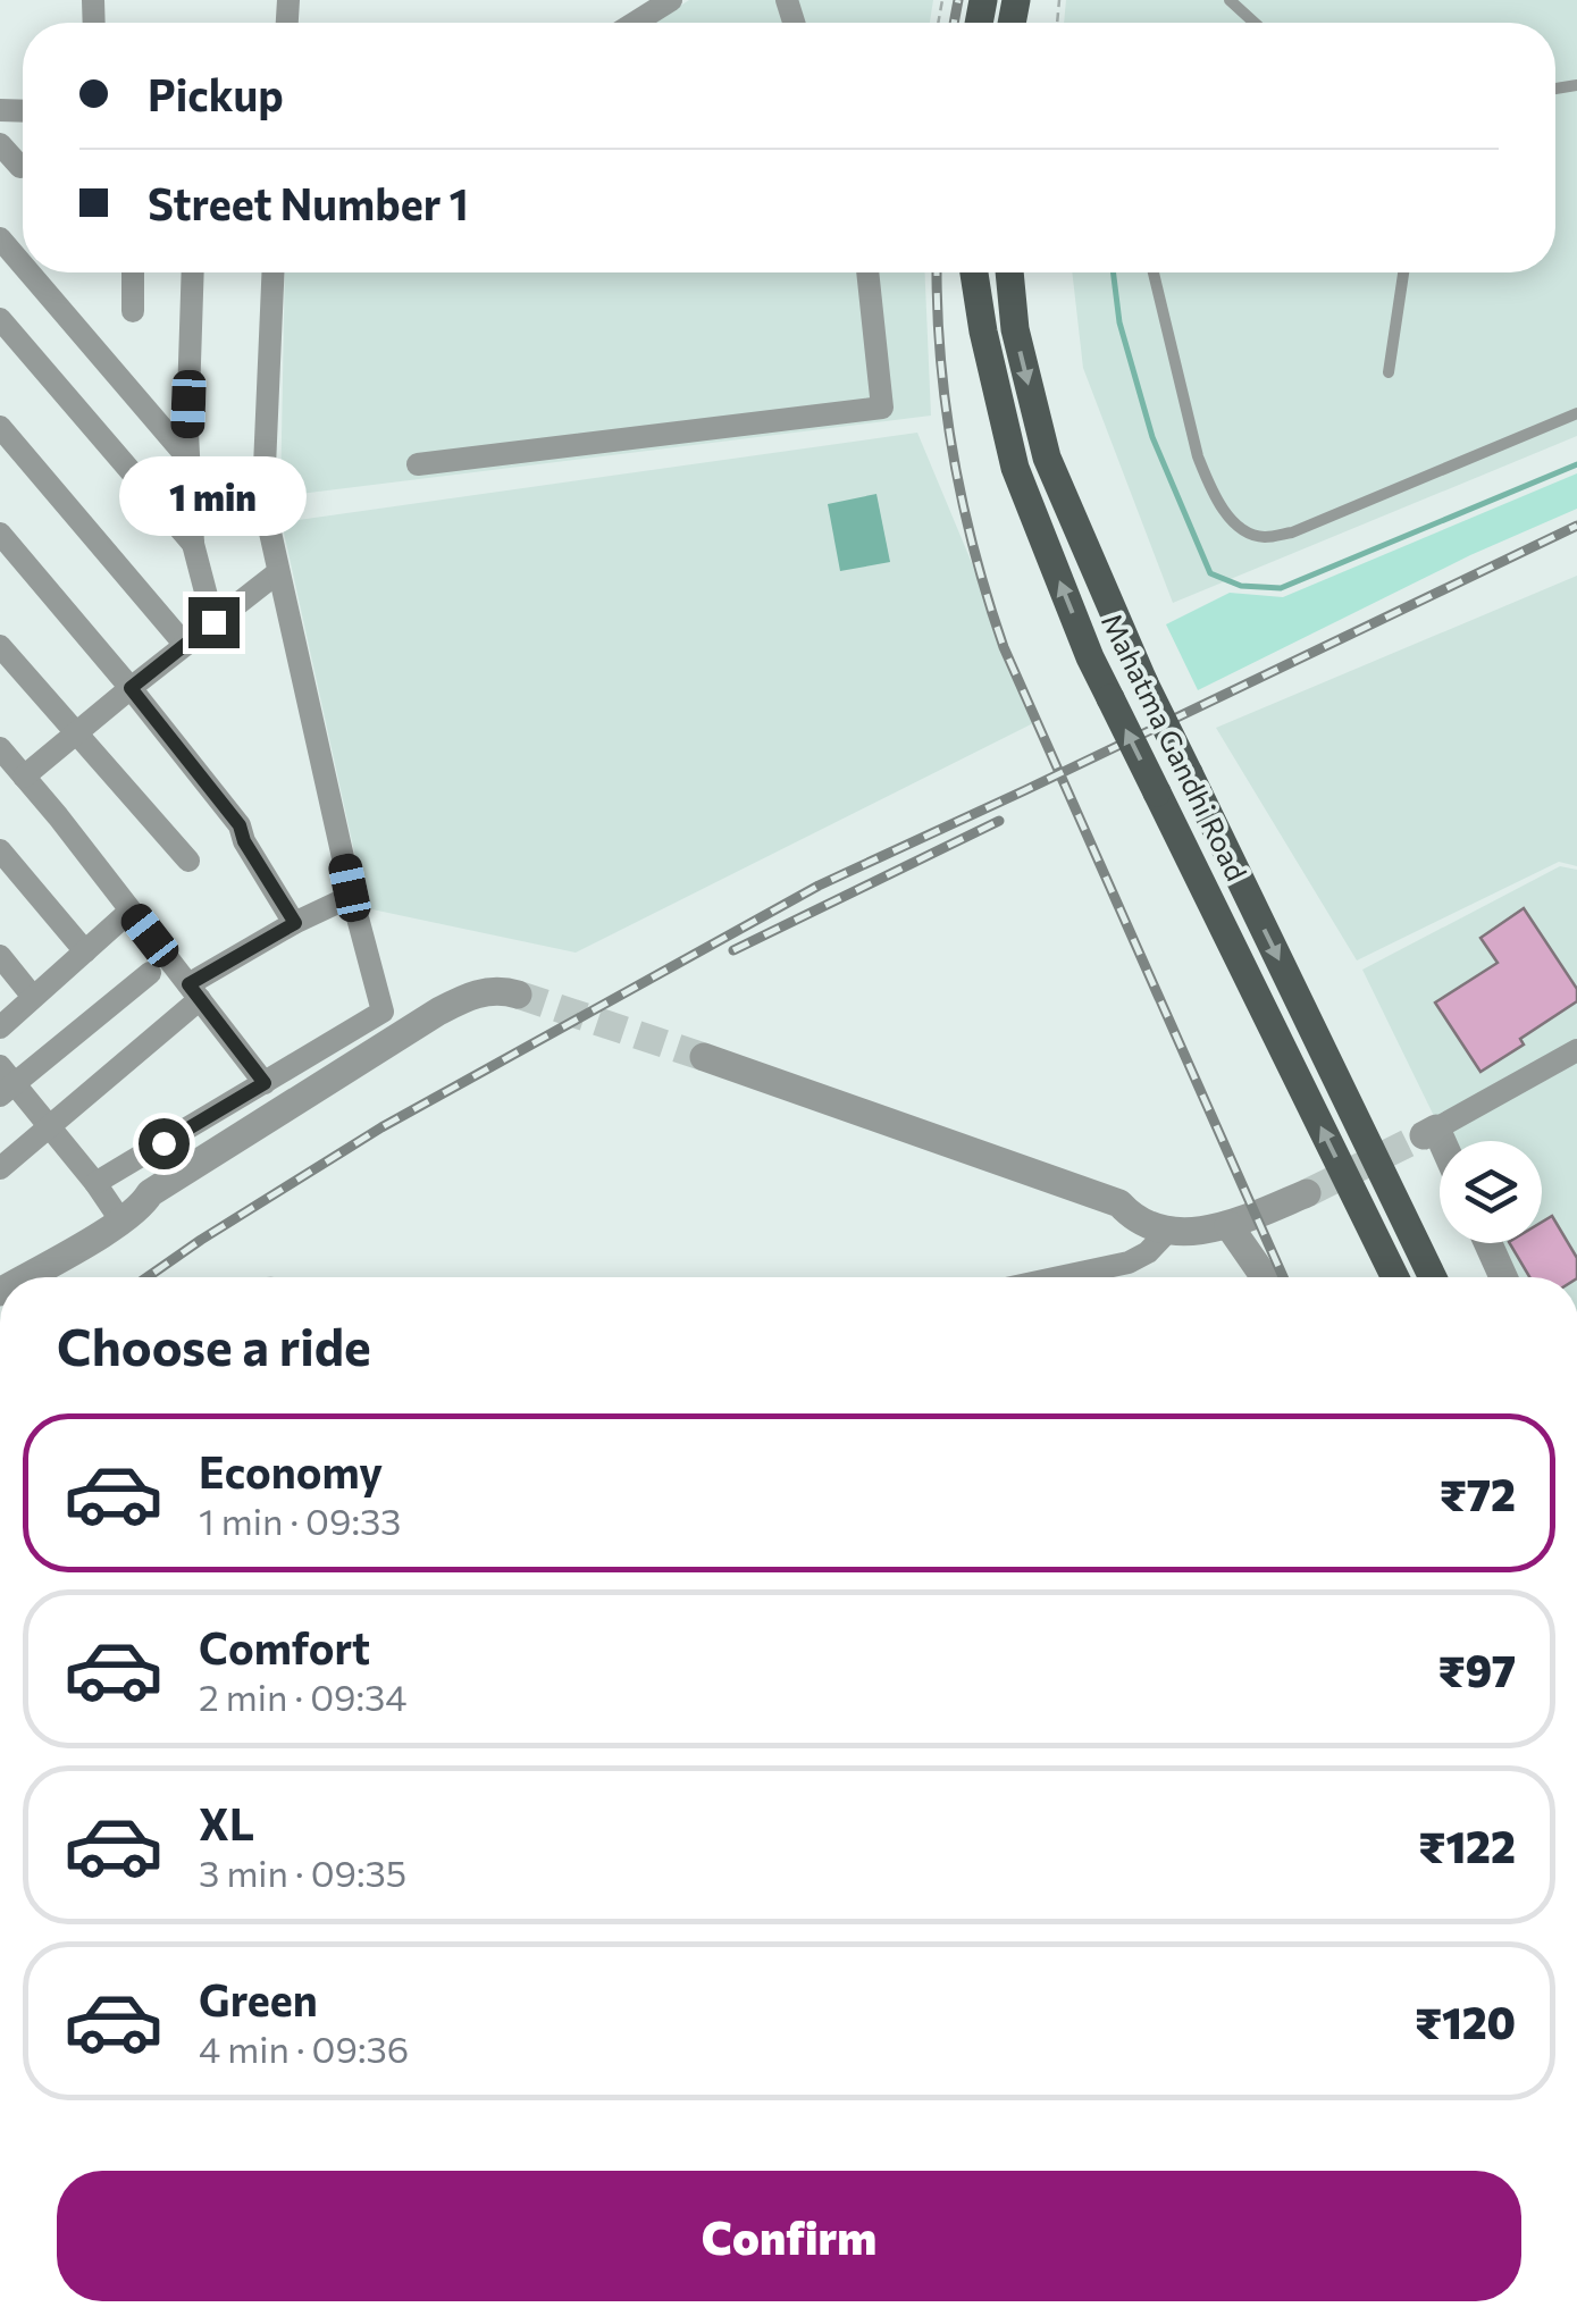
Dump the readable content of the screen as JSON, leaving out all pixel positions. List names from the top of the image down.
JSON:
{
  "streets": {
    "main road": ["Mahatma Gandhi Road"]
  },
  "page": {
    "banner": ["Pickup", "Street Number 1"],
    "bubble": "1 min",
    "heading": "Choose a ride",
    "list": [
      {
        "name": "Economy",
        "note": "1 min · 09:33",
        "value": "₹72"
      },
      {
        "name": "Comfort",
        "note": "2 min · 09:34",
        "value": "₹97"
      },
      {
        "name": "XL",
        "note": "3 min · 09:35",
        "value": "₹122"
      },
      {
        "name": "Green",
        "note": "4 min · 09:36",
        "value": "₹120"
      }
    ],
    "buttons": "Confirm"
  }
}
